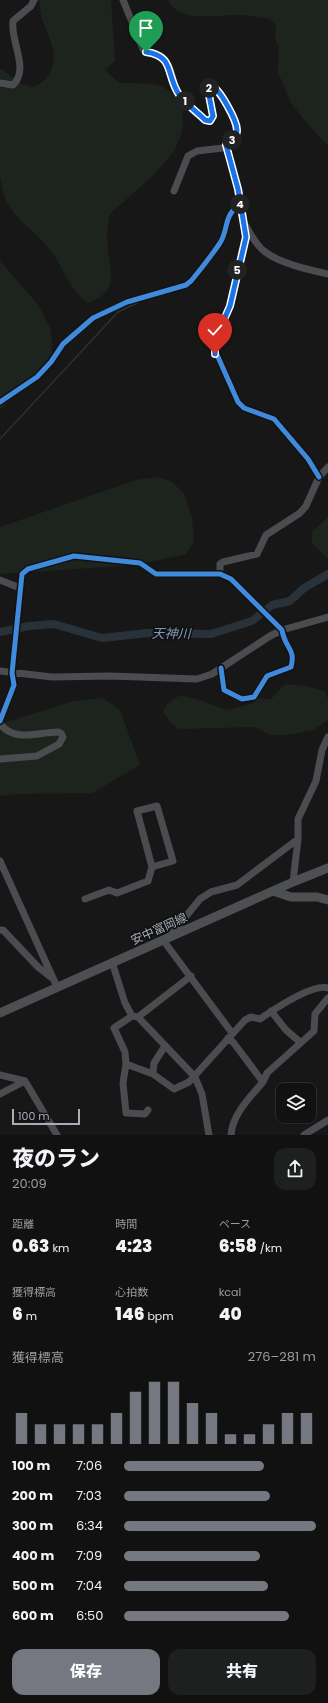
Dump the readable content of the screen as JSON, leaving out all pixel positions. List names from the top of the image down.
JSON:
{
  "streets": {
    "main road": ["安中富岡線"]
  },
  "water": ["天神川"],
  "scale_bar": "100 m",
  "page": {
    "pins": [
      "2",
      "1",
      "3",
      "4",
      "5"
    ],
    "scale": "100 m",
    "heading": ["夜のラン", "20:09"],
    "stats": [
      ["距離", "0.63 km"],
      ["時間", "4:23"],
      ["ペース", "6:58 /km"],
      ["獲得標高", "6 m"],
      ["心拍数", "146 bpm"],
      ["kcal", "40"]
    ],
    "chart": ["獲得標高", "276–281 m"],
    "list": [
      {
        "name": "100 m",
        "note": "7:06"
      },
      {
        "name": "200 m",
        "note": "7:03"
      },
      {
        "name": "300 m",
        "note": "6:34"
      },
      {
        "name": "400 m",
        "note": "7:09"
      },
      {
        "name": "500 m",
        "note": "7:04"
      },
      {
        "name": "600 m",
        "note": "6:50"
      }
    ],
    "buttons": ["保存", "共有"]
  }
}
